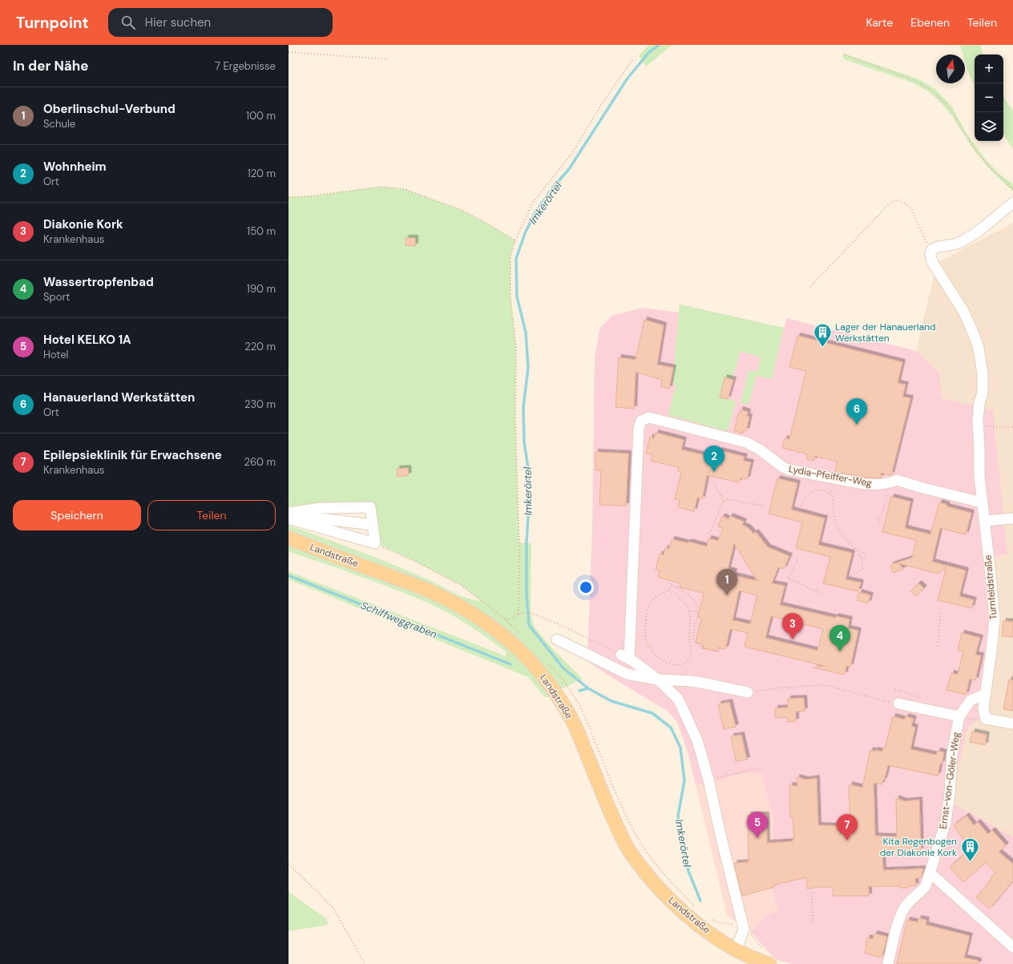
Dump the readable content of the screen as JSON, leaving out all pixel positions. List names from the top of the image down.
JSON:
{
  "streets": {
    "main road": ["Landstraße"],
    "street": ["Lydia-Pfeiffer-Weg", "Turnfeldstraße", "Ernst-von-Göler-Weg"]
  },
  "crossings": [
    ["Lydia-Pfeiffer-Weg", "Turnfeldstraße"],
    ["Turnfeldstraße", "Ernst-von-Göler-Weg"]
  ],
  "water": ["Imkerörtel", "Schiffweggraben"],
  "places": {
    "building": ["Lager der Hanauerland Werkstätten", "Kita Regenbogen der Diakonie Kork"]
  },
  "north": "top",
  "page": {
    "header": "Turnpoint",
    "search": "Hier suchen",
    "nav": ["Karte", "Ebenen", "Teilen"],
    "heading": ["In der Nähe", "7 Ergebnisse"],
    "map_buttons": ["+", "−"],
    "list": [
      {
        "mark": "1",
        "name": "Oberlinschul-Verbund",
        "note": "Schule",
        "value": "100 m"
      },
      {
        "mark": "2",
        "name": "Wohnheim",
        "note": "Ort",
        "value": "120 m"
      },
      {
        "mark": "3",
        "name": "Diakonie Kork",
        "note": "Krankenhaus",
        "value": "150 m"
      },
      {
        "mark": "4",
        "name": "Wassertropfenbad",
        "note": "Sport",
        "value": "190 m"
      },
      {
        "mark": "5",
        "name": "Hotel KELKO 1A",
        "note": "Hotel",
        "value": "220 m"
      },
      {
        "mark": "6",
        "name": "Hanauerland Werkstätten",
        "note": "Ort",
        "value": "230 m"
      },
      {
        "mark": "7",
        "name": "Epilepsieklinik für Erwachsene",
        "note": "Krankenhaus",
        "value": "260 m"
      }
    ],
    "pins": [
      "6",
      "2",
      "1",
      "3",
      "4",
      "5",
      "7"
    ],
    "buttons": ["Speichern", "Teilen"]
  }
}
